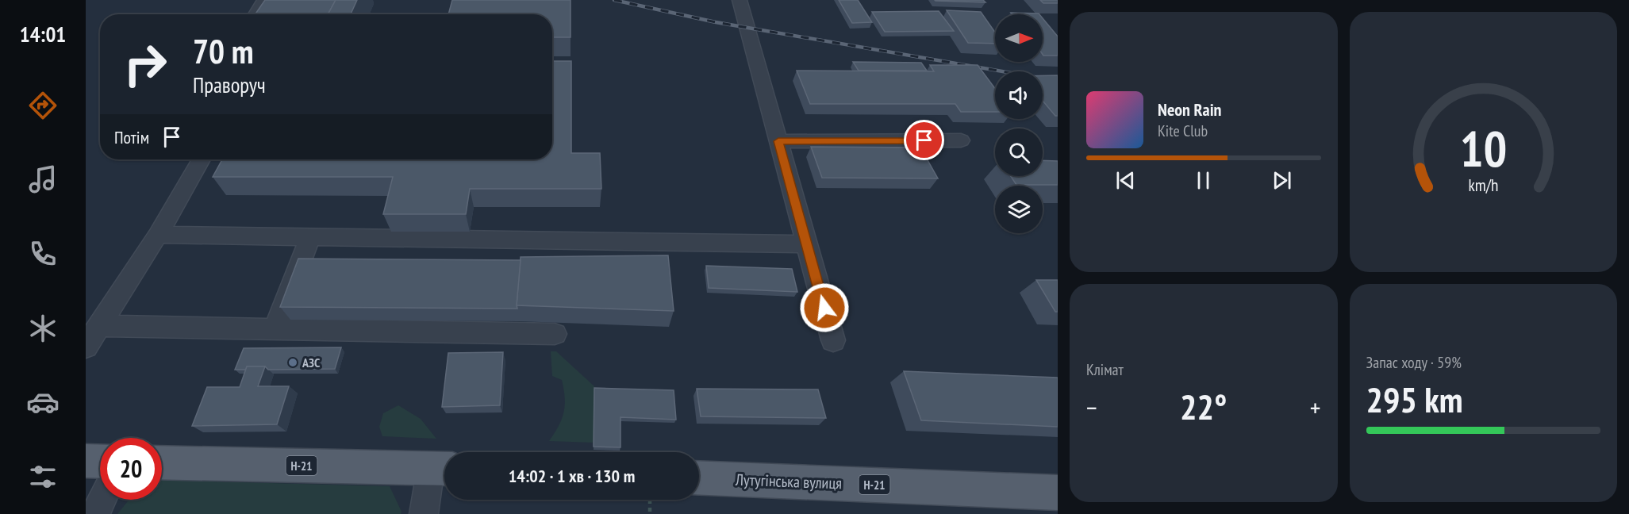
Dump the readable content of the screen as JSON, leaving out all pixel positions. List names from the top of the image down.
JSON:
{
  "streets": {
    "main road": ["Н-21", "Лутугінська вулиця"]
  },
  "places": ["АЗС"],
  "north": "right",
  "page": {
    "tabs": "14:01",
    "turn": ["70 m", "Праворуч"],
    "song": ["Neon Rain", "Kite Club"],
    "then": "Потім",
    "tile": [
      "Клімат",
      ["Запас ходу · 59%", "295 km"]
    ],
    "heat": ["−", "22°", "+"],
    "limit": "20",
    "trip": "14:02 · 1 хв · 130 m",
    "gauge": ["10", "km/h"]
  }
}
